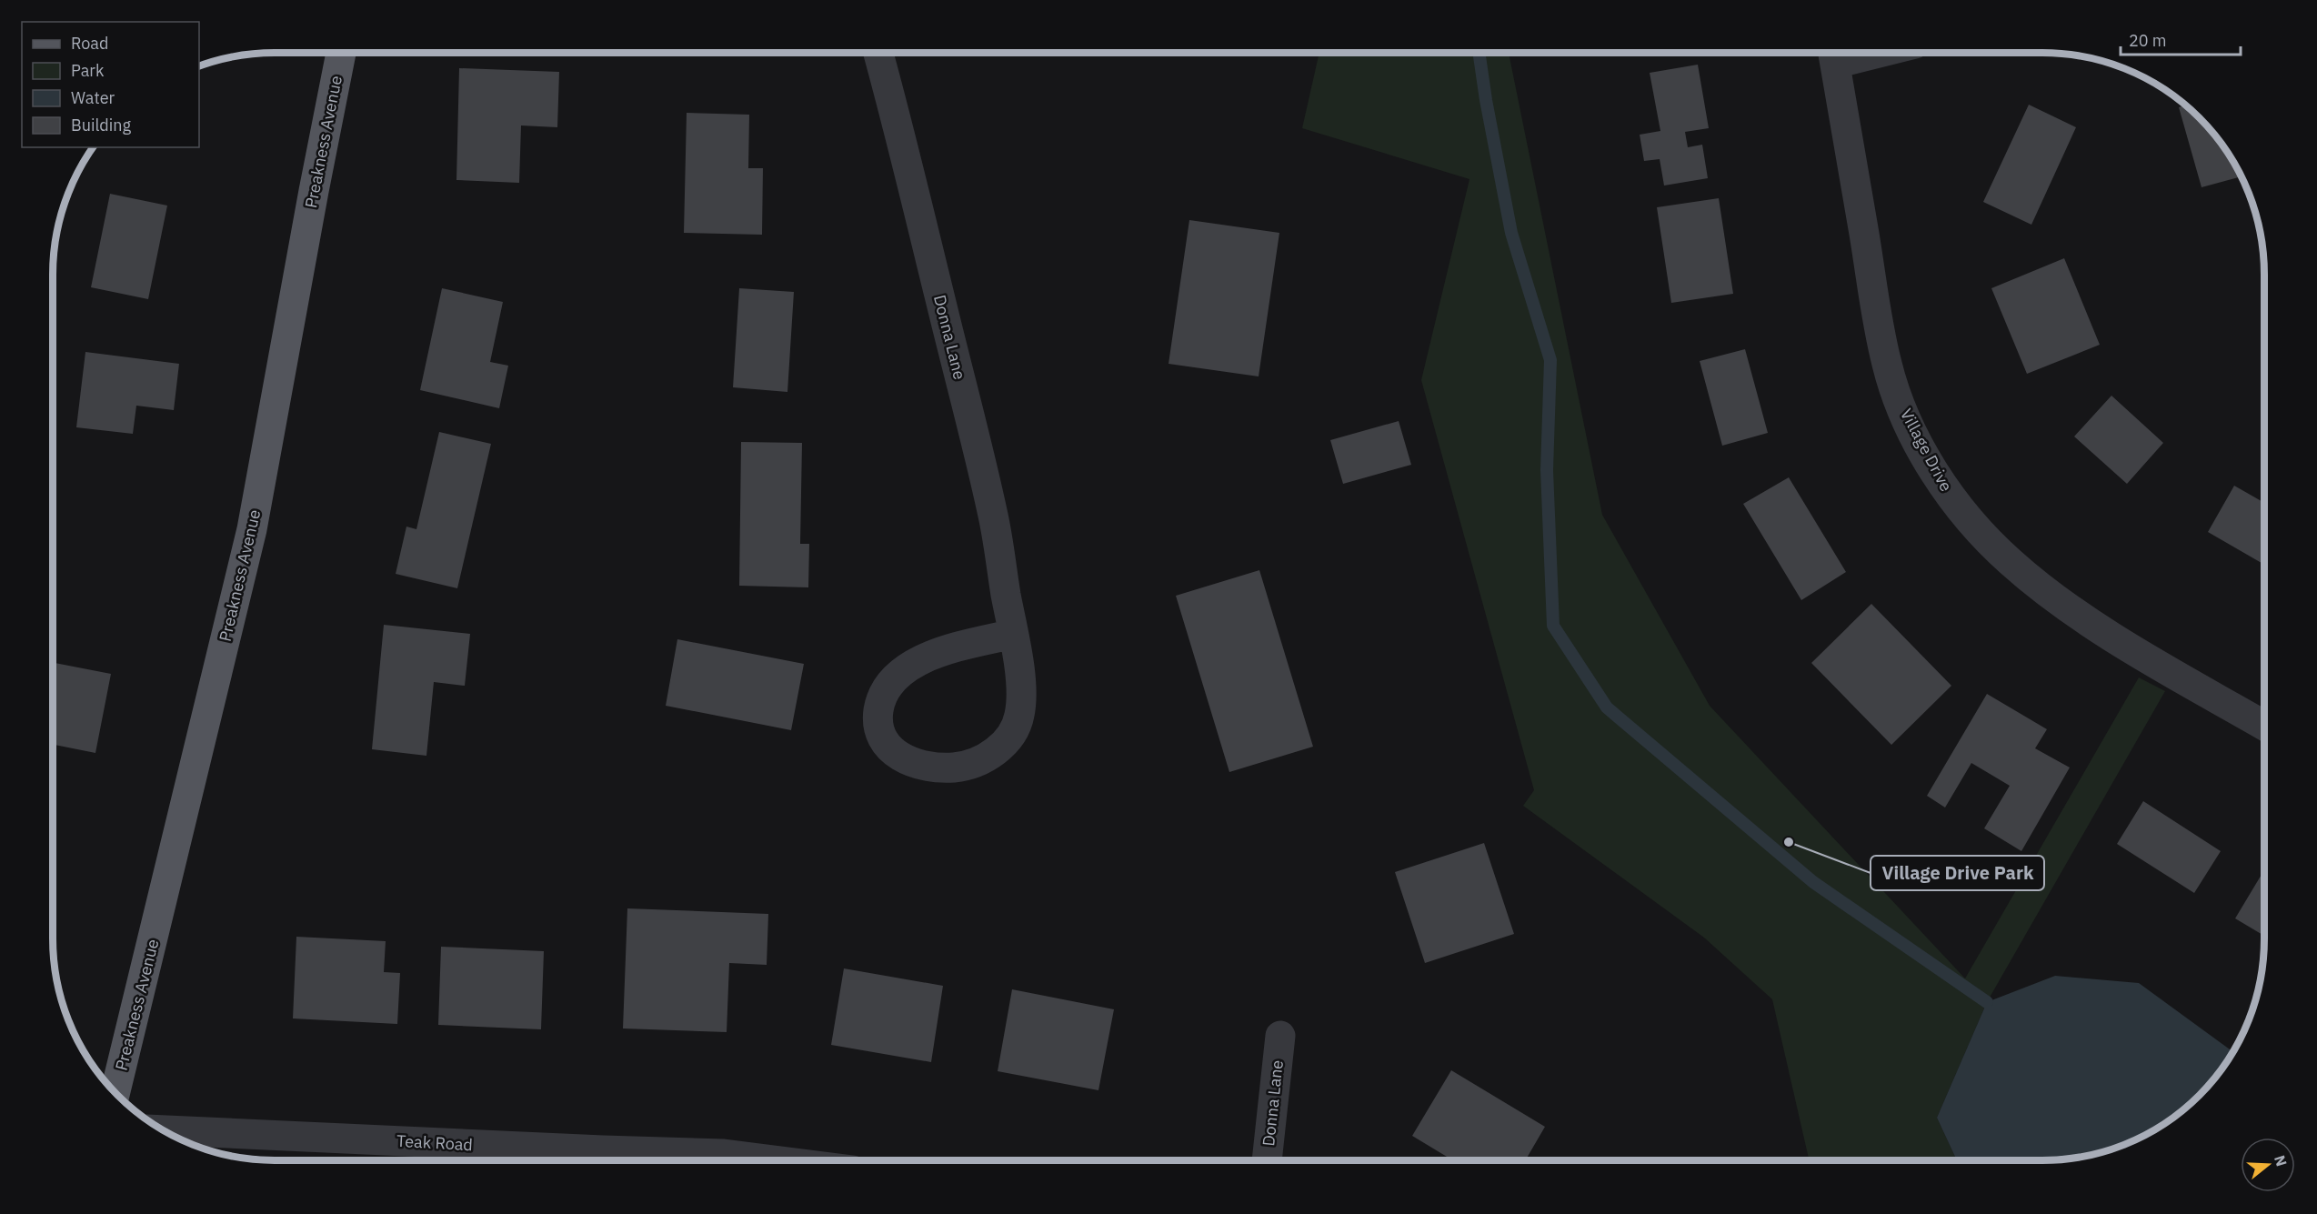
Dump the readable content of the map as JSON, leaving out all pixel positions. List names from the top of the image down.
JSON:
{
  "streets": {
    "main road": ["Preakness Avenue"],
    "street": ["Donna Lane", "Village Drive", "Teak Road"]
  },
  "places": ["Village Drive Park"],
  "legend": [
    "Road",
    "Park",
    "Water",
    "Building"
  ],
  "scale_bar": "20 m",
  "north": "right"
}
